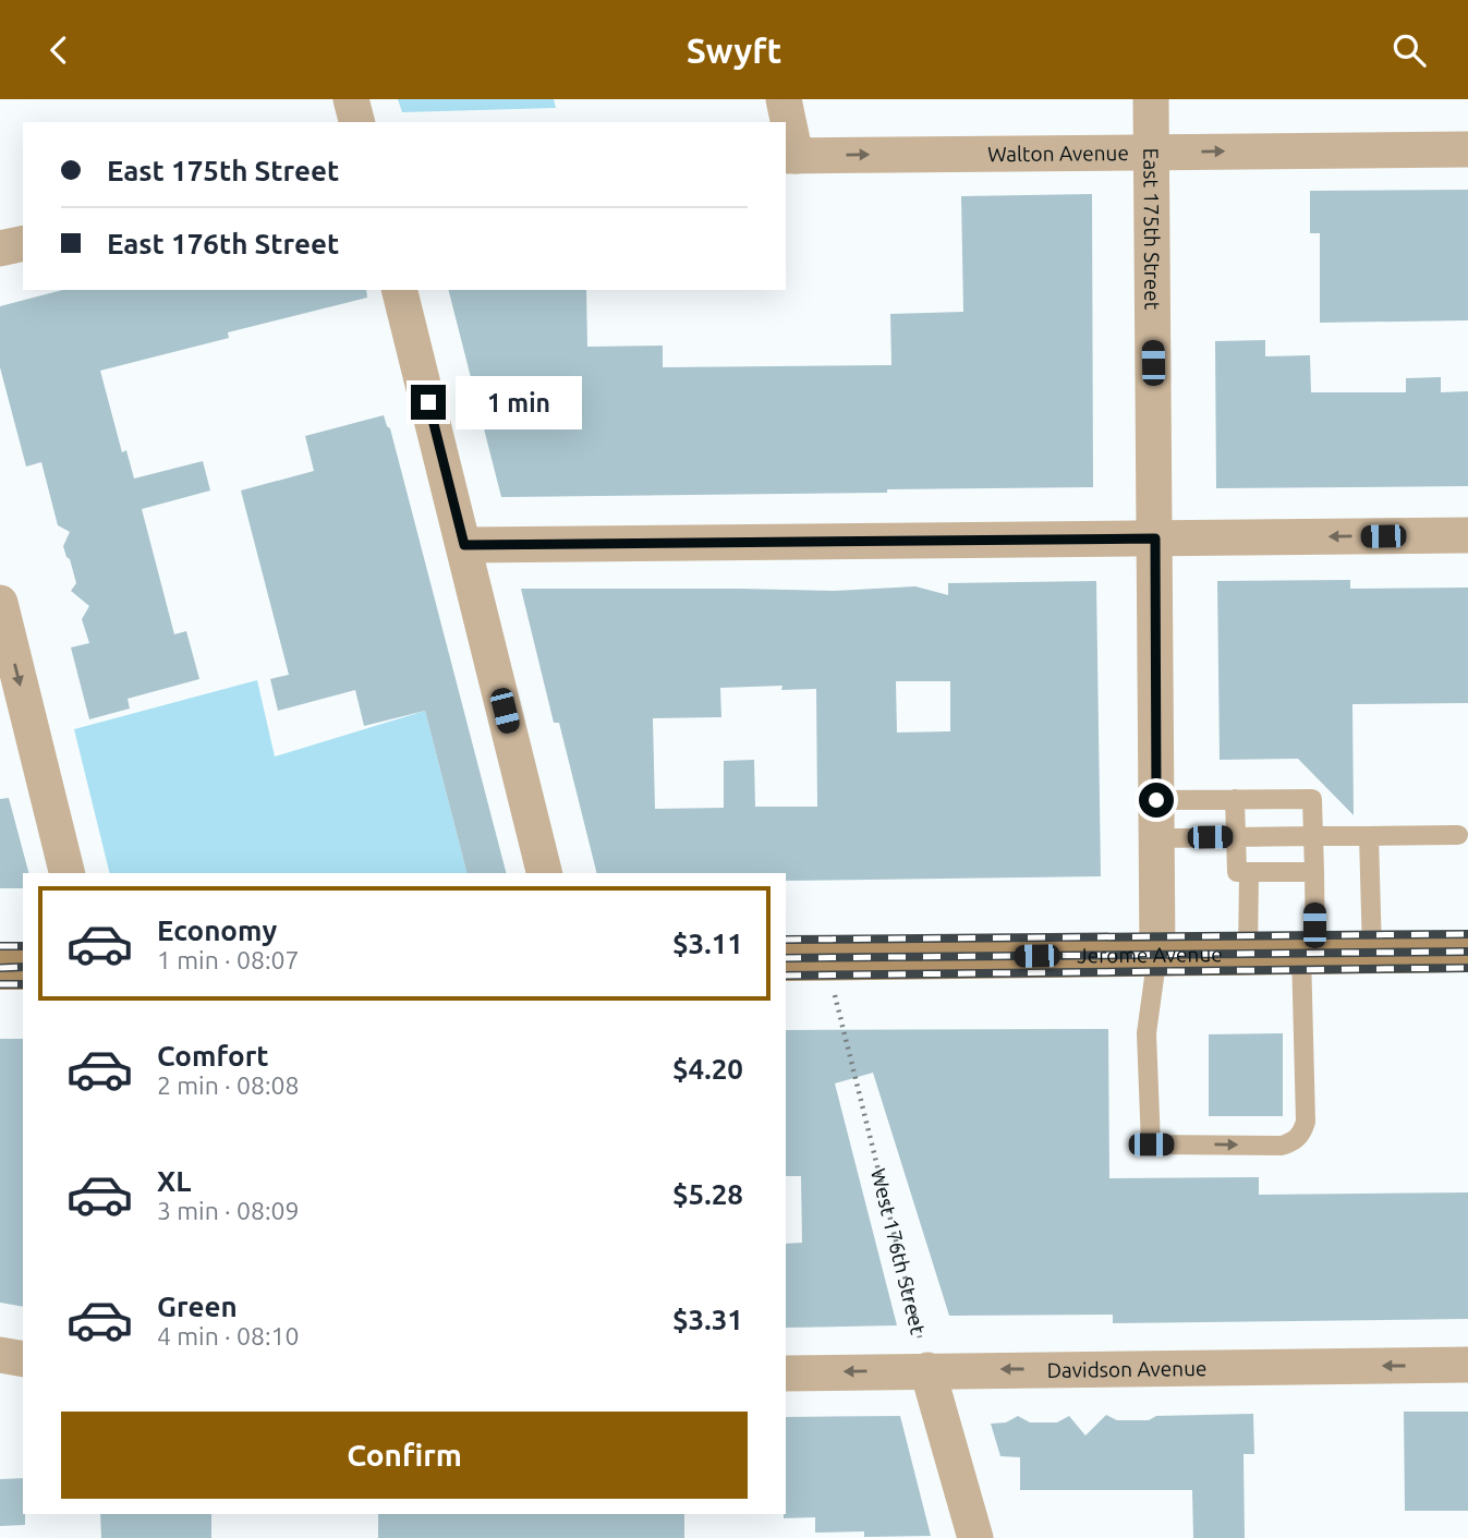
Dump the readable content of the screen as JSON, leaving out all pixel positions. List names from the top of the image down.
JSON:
{
  "streets": {
    "main road": ["Jerome Avenue"],
    "street": ["Walton Avenue", "East 175th Street", "Davidson Avenue"],
    "path": ["West 176th Street"]
  },
  "crossings": [
    ["Walton Avenue", "East 175th Street"],
    ["East 175th Street", "Jerome Avenue"],
    ["Jerome Avenue", "West 176th Street"],
    ["West 176th Street", "Davidson Avenue"]
  ],
  "one_way": ["Walton Avenue", "Davidson Avenue"],
  "page": {
    "header": "Swyft",
    "banner": ["East 175th Street", "East 176th Street"],
    "bubble": "1 min",
    "list": [
      {
        "name": "Economy",
        "note": "1 min · 08:07",
        "value": "$3.11"
      },
      {
        "name": "Comfort",
        "note": "2 min · 08:08",
        "value": "$4.20"
      },
      {
        "name": "XL",
        "note": "3 min · 08:09",
        "value": "$5.28"
      },
      {
        "name": "Green",
        "note": "4 min · 08:10",
        "value": "$3.31"
      }
    ],
    "buttons": "Confirm"
  }
}
